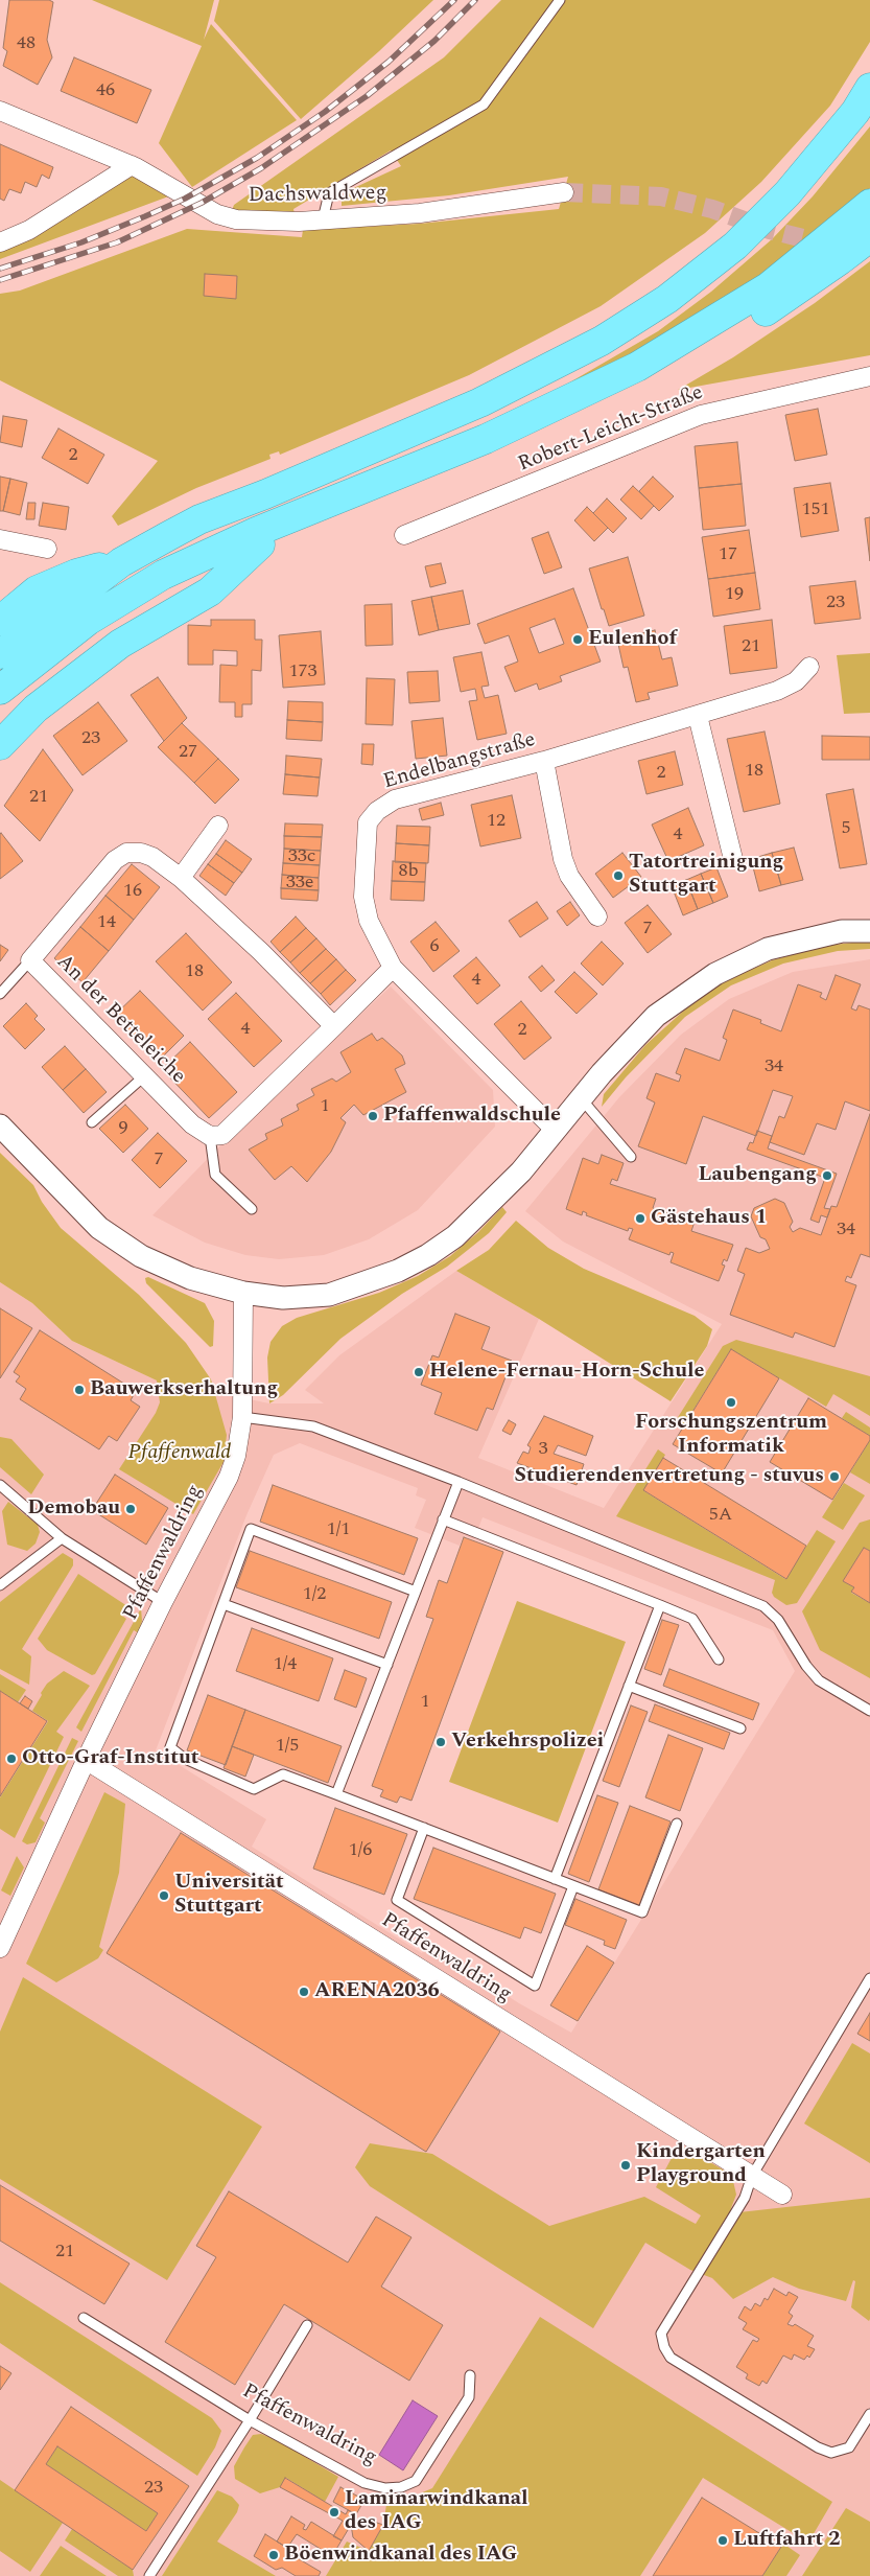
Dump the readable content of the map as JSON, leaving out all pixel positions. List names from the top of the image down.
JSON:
{
  "streets": {
    "street": [
      "Dachswaldweg",
      "Robert-Leicht-Straße",
      "Endelbangstraße",
      "An der Betteleiche",
      "Pfaffenwaldring"
    ]
  },
  "parks": ["Pfaffenwald"],
  "places": [
    "Eulenhof",
    "Tatortreinigung Stuttgart",
    "Pfaffenwaldschule",
    "Laubengang",
    "Gästehaus 1",
    "Helene-Fernau-Horn-Schule",
    "Bauwerkserhaltung",
    "Forschungszentrum Informatik",
    "Studierendenvertretung - stuvus",
    "Demobau",
    "Verkehrspolizei",
    "Otto-Graf-Institut",
    "Universität Stuttgart",
    "ARENA2036",
    "Kindergarten Playground",
    "Laminarwindkanal des IAG",
    "Luftfahrt 2",
    "Böenwindkanal des IAG"
  ],
  "house_numbers": [
    "48",
    "46",
    "2",
    "151",
    "17",
    "19",
    "23",
    "21",
    "173",
    "23",
    "27",
    "18",
    "2",
    "21",
    "12",
    "5",
    "4",
    "33c",
    "8b",
    "33e",
    "16",
    "14",
    "7",
    "6",
    "18",
    "4",
    "4",
    "2",
    "34",
    "1",
    "9",
    "7",
    "34",
    "3",
    "5A",
    "1/1",
    "1/2",
    "1/4",
    "1",
    "1/5",
    "1/6",
    "21",
    "23"
  ]
}
